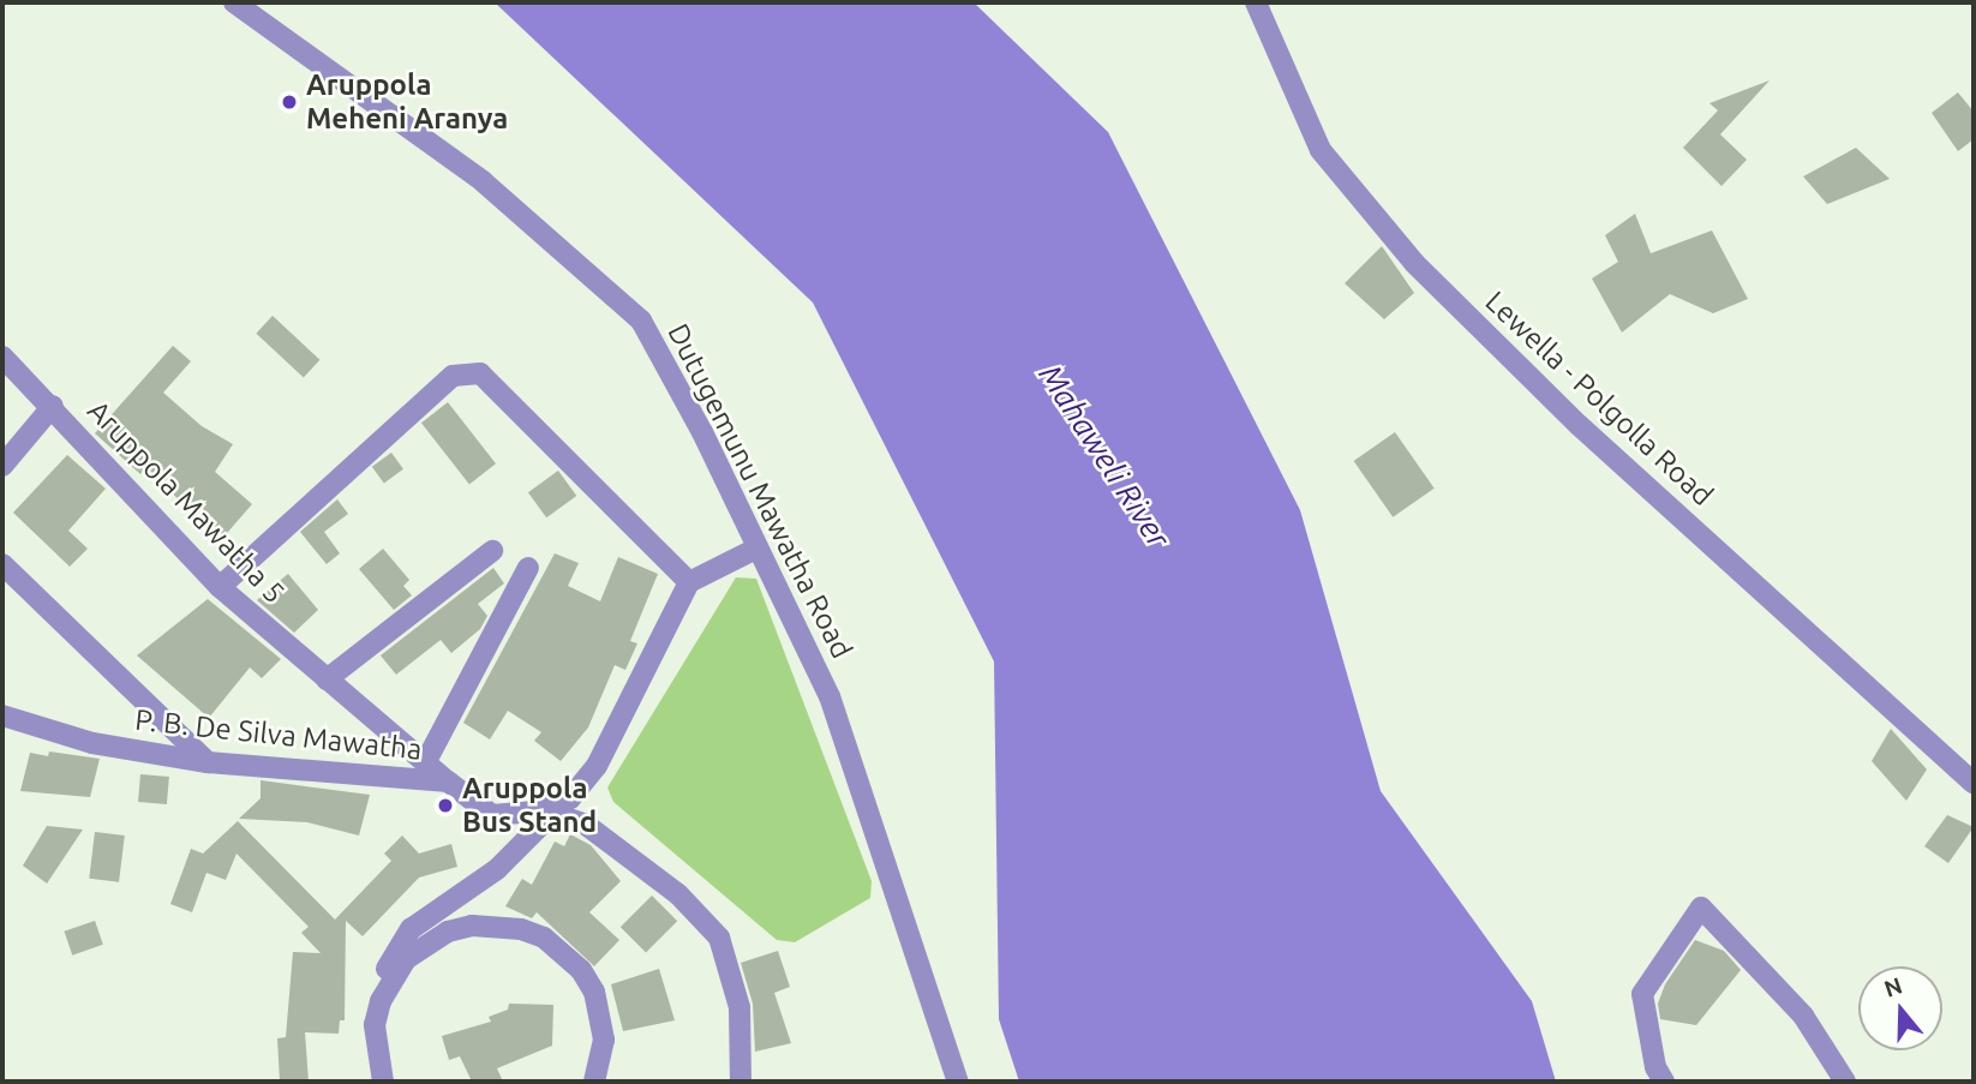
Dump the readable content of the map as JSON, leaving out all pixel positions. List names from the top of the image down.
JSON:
{
  "streets": {
    "street": [
      "Lewella - Polgolla Road",
      "Dutugemunu Mawatha Road",
      "Aruppola Mawatha 5",
      "P. B. De Silva Mawatha"
    ]
  },
  "crossings": [
    ["Aruppola Mawatha 5", "P. B. De Silva Mawatha"]
  ],
  "water": ["Mahaweli River"],
  "places": ["Aruppola Meheni Aranya", "Aruppola Bus Stand"],
  "north": "top"
}
